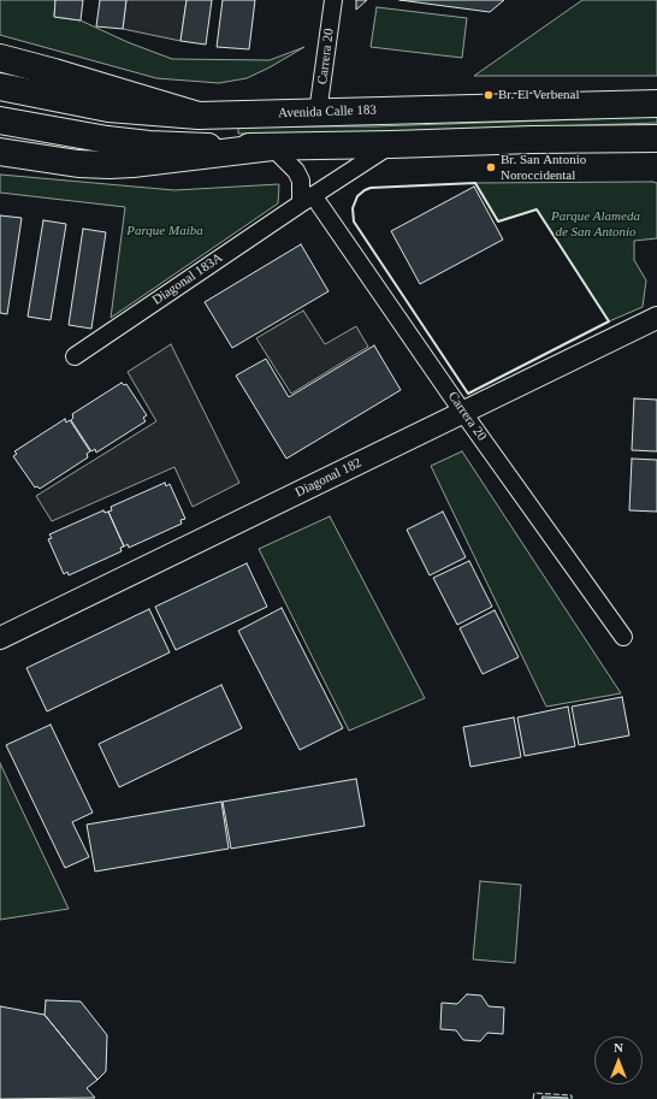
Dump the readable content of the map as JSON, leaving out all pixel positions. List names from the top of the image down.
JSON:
{
  "streets": {
    "main road": ["Avenida Calle 183"],
    "street": ["Carrera 20", "Diagonal 183A", "Diagonal 182"]
  },
  "crossings": [
    ["Carrera 20", "Avenida Calle 183"],
    ["Carrera 20", "Diagonal 183A"],
    ["Carrera 20", "Diagonal 182"]
  ],
  "parks": ["Parque Alameda de San Antonio", "Parque Maiba"],
  "places": ["Br. El Verbenal", "Br. San Antonio Noroccidental"],
  "north": "top"
}
